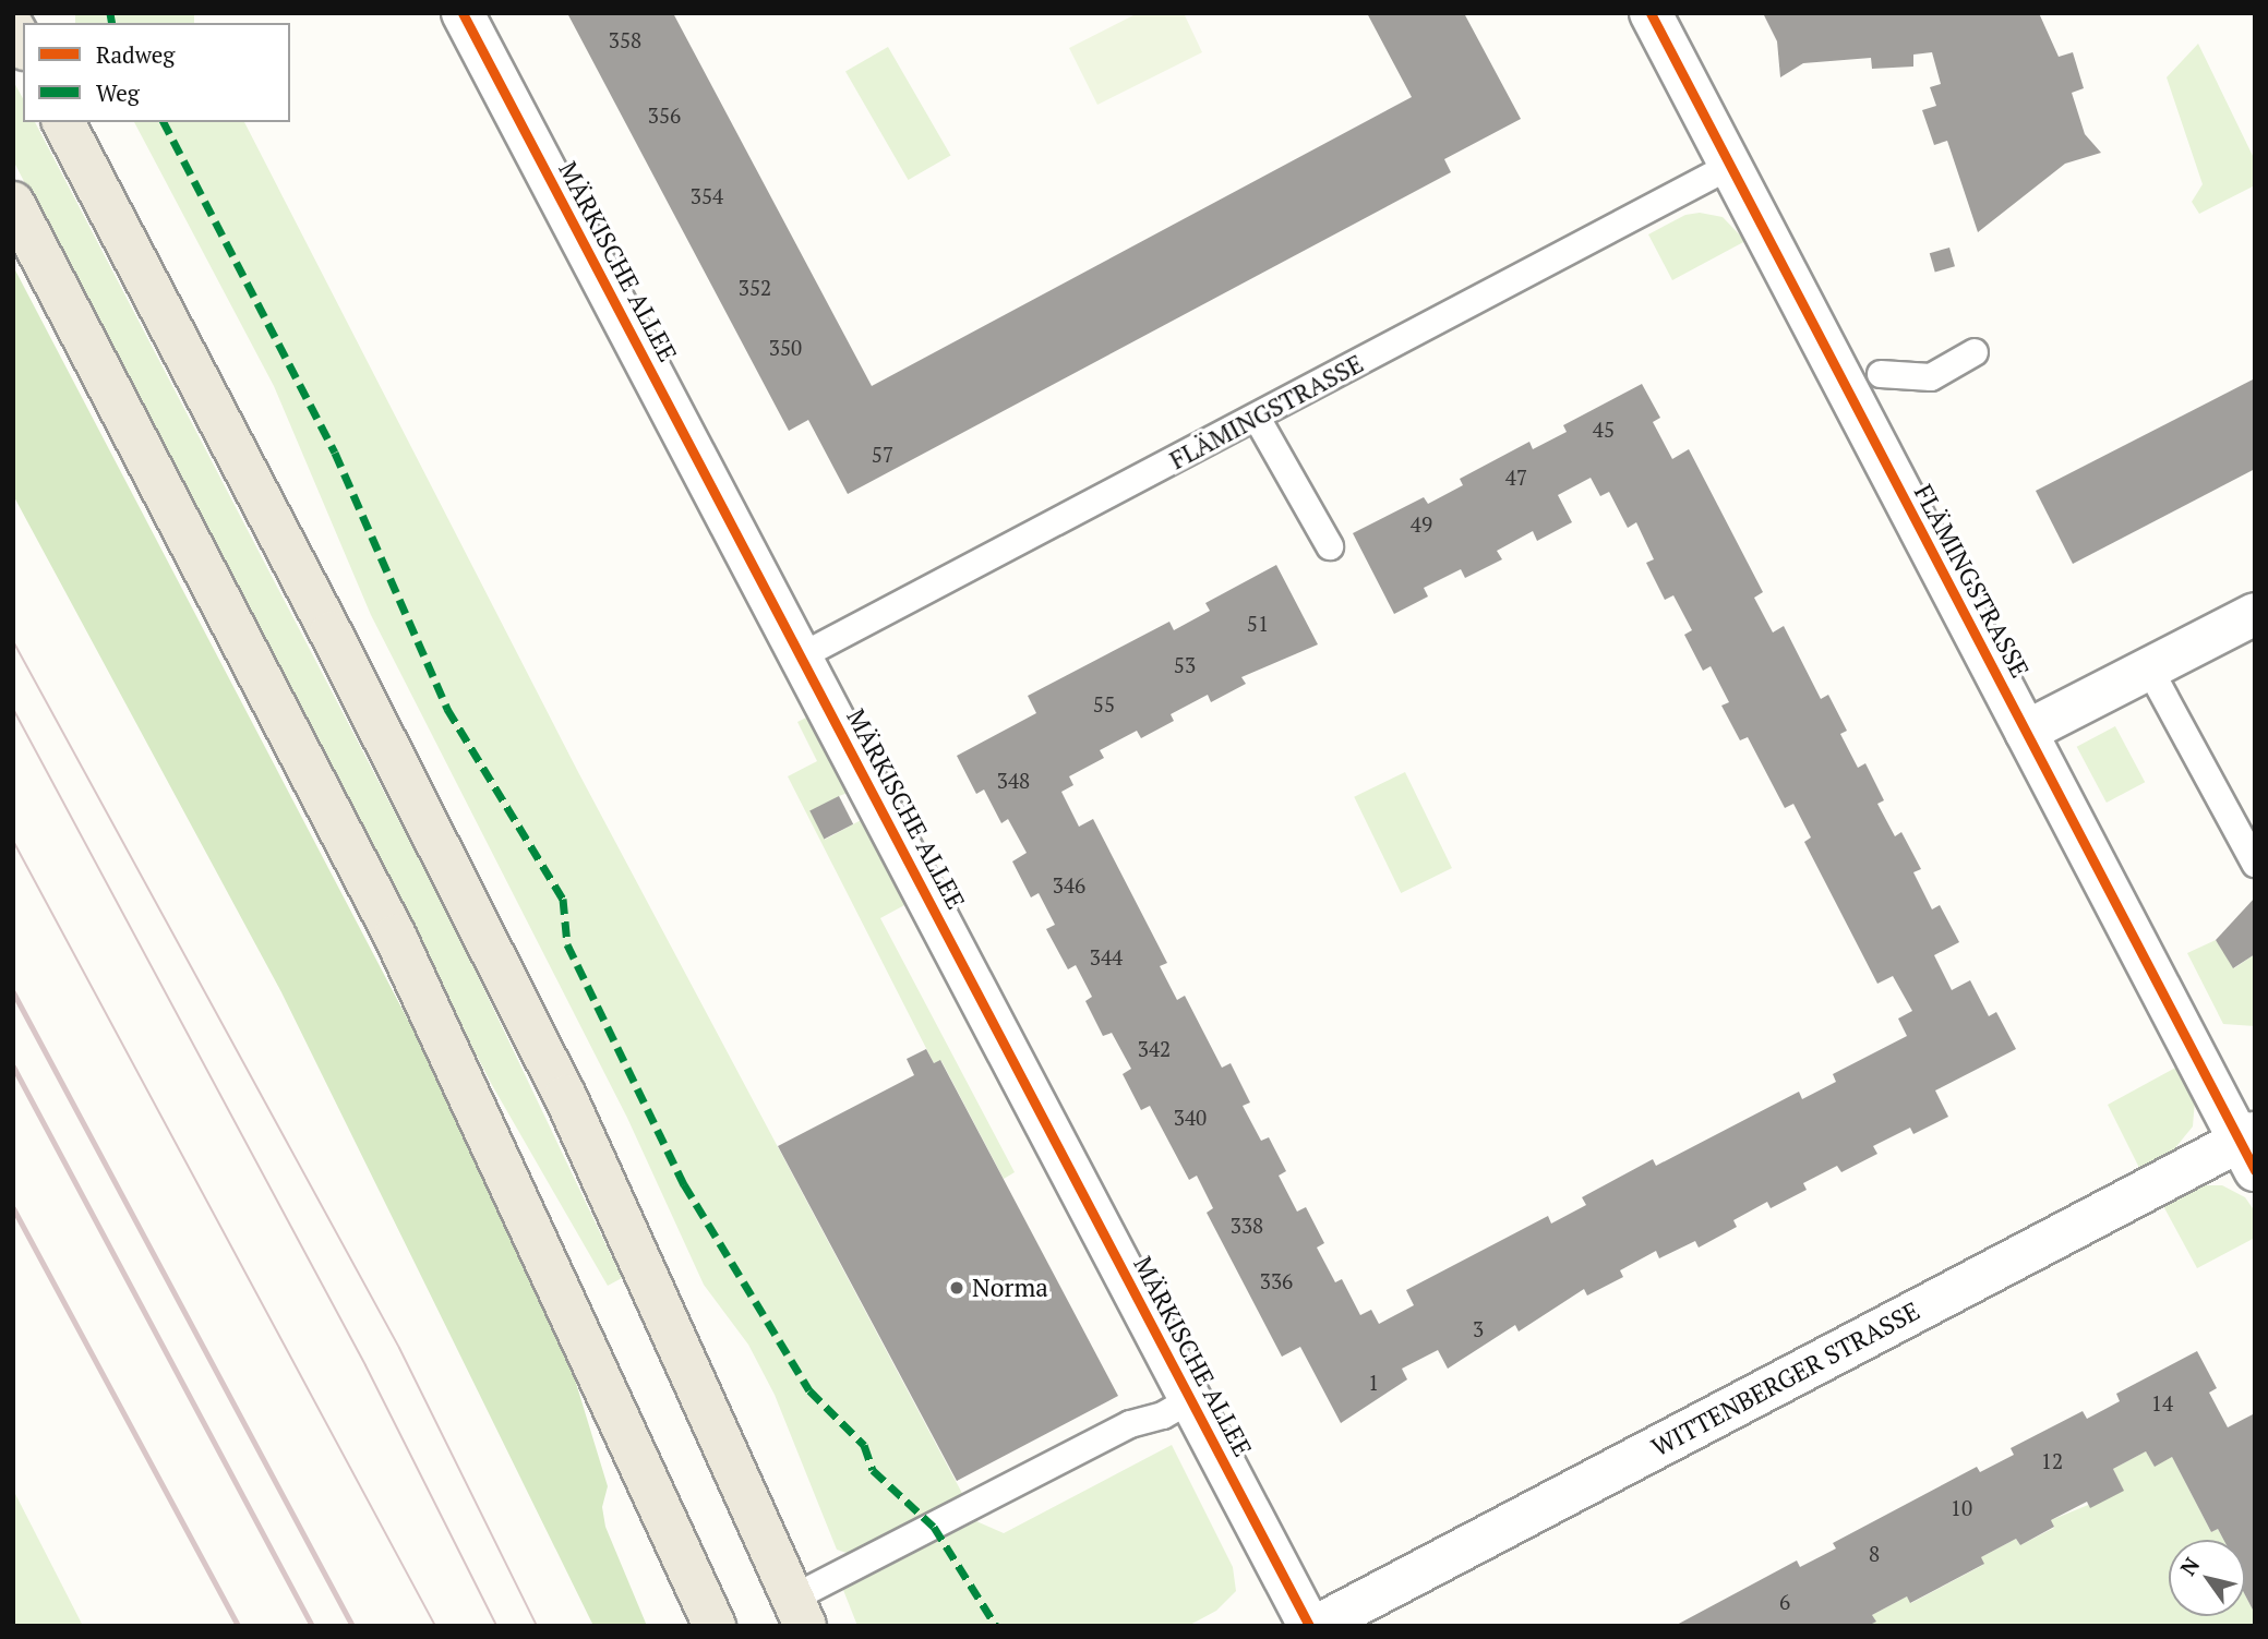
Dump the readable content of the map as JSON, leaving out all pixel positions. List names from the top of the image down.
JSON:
{
  "streets": {
    "street": ["MÄRKISCHE ALLEE", "FLÄMINGSTRASSE", "WITTENBERGER STRASSE"]
  },
  "crossings": [
    ["MÄRKISCHE ALLEE", "FLÄMINGSTRASSE"],
    ["FLÄMINGSTRASSE", "WITTENBERGER STRASSE"]
  ],
  "places": ["Norma"],
  "house_numbers": [
    "358",
    "356",
    "354",
    "352",
    "350",
    "45",
    "57",
    "47",
    "49",
    "51",
    "53",
    "55",
    "348",
    "346",
    "344",
    "342",
    "340",
    "338",
    "336",
    "3",
    "1",
    "14",
    "12",
    "10",
    "8",
    "6"
  ],
  "legend": ["Radweg", "Weg"],
  "north": "top left"
}
